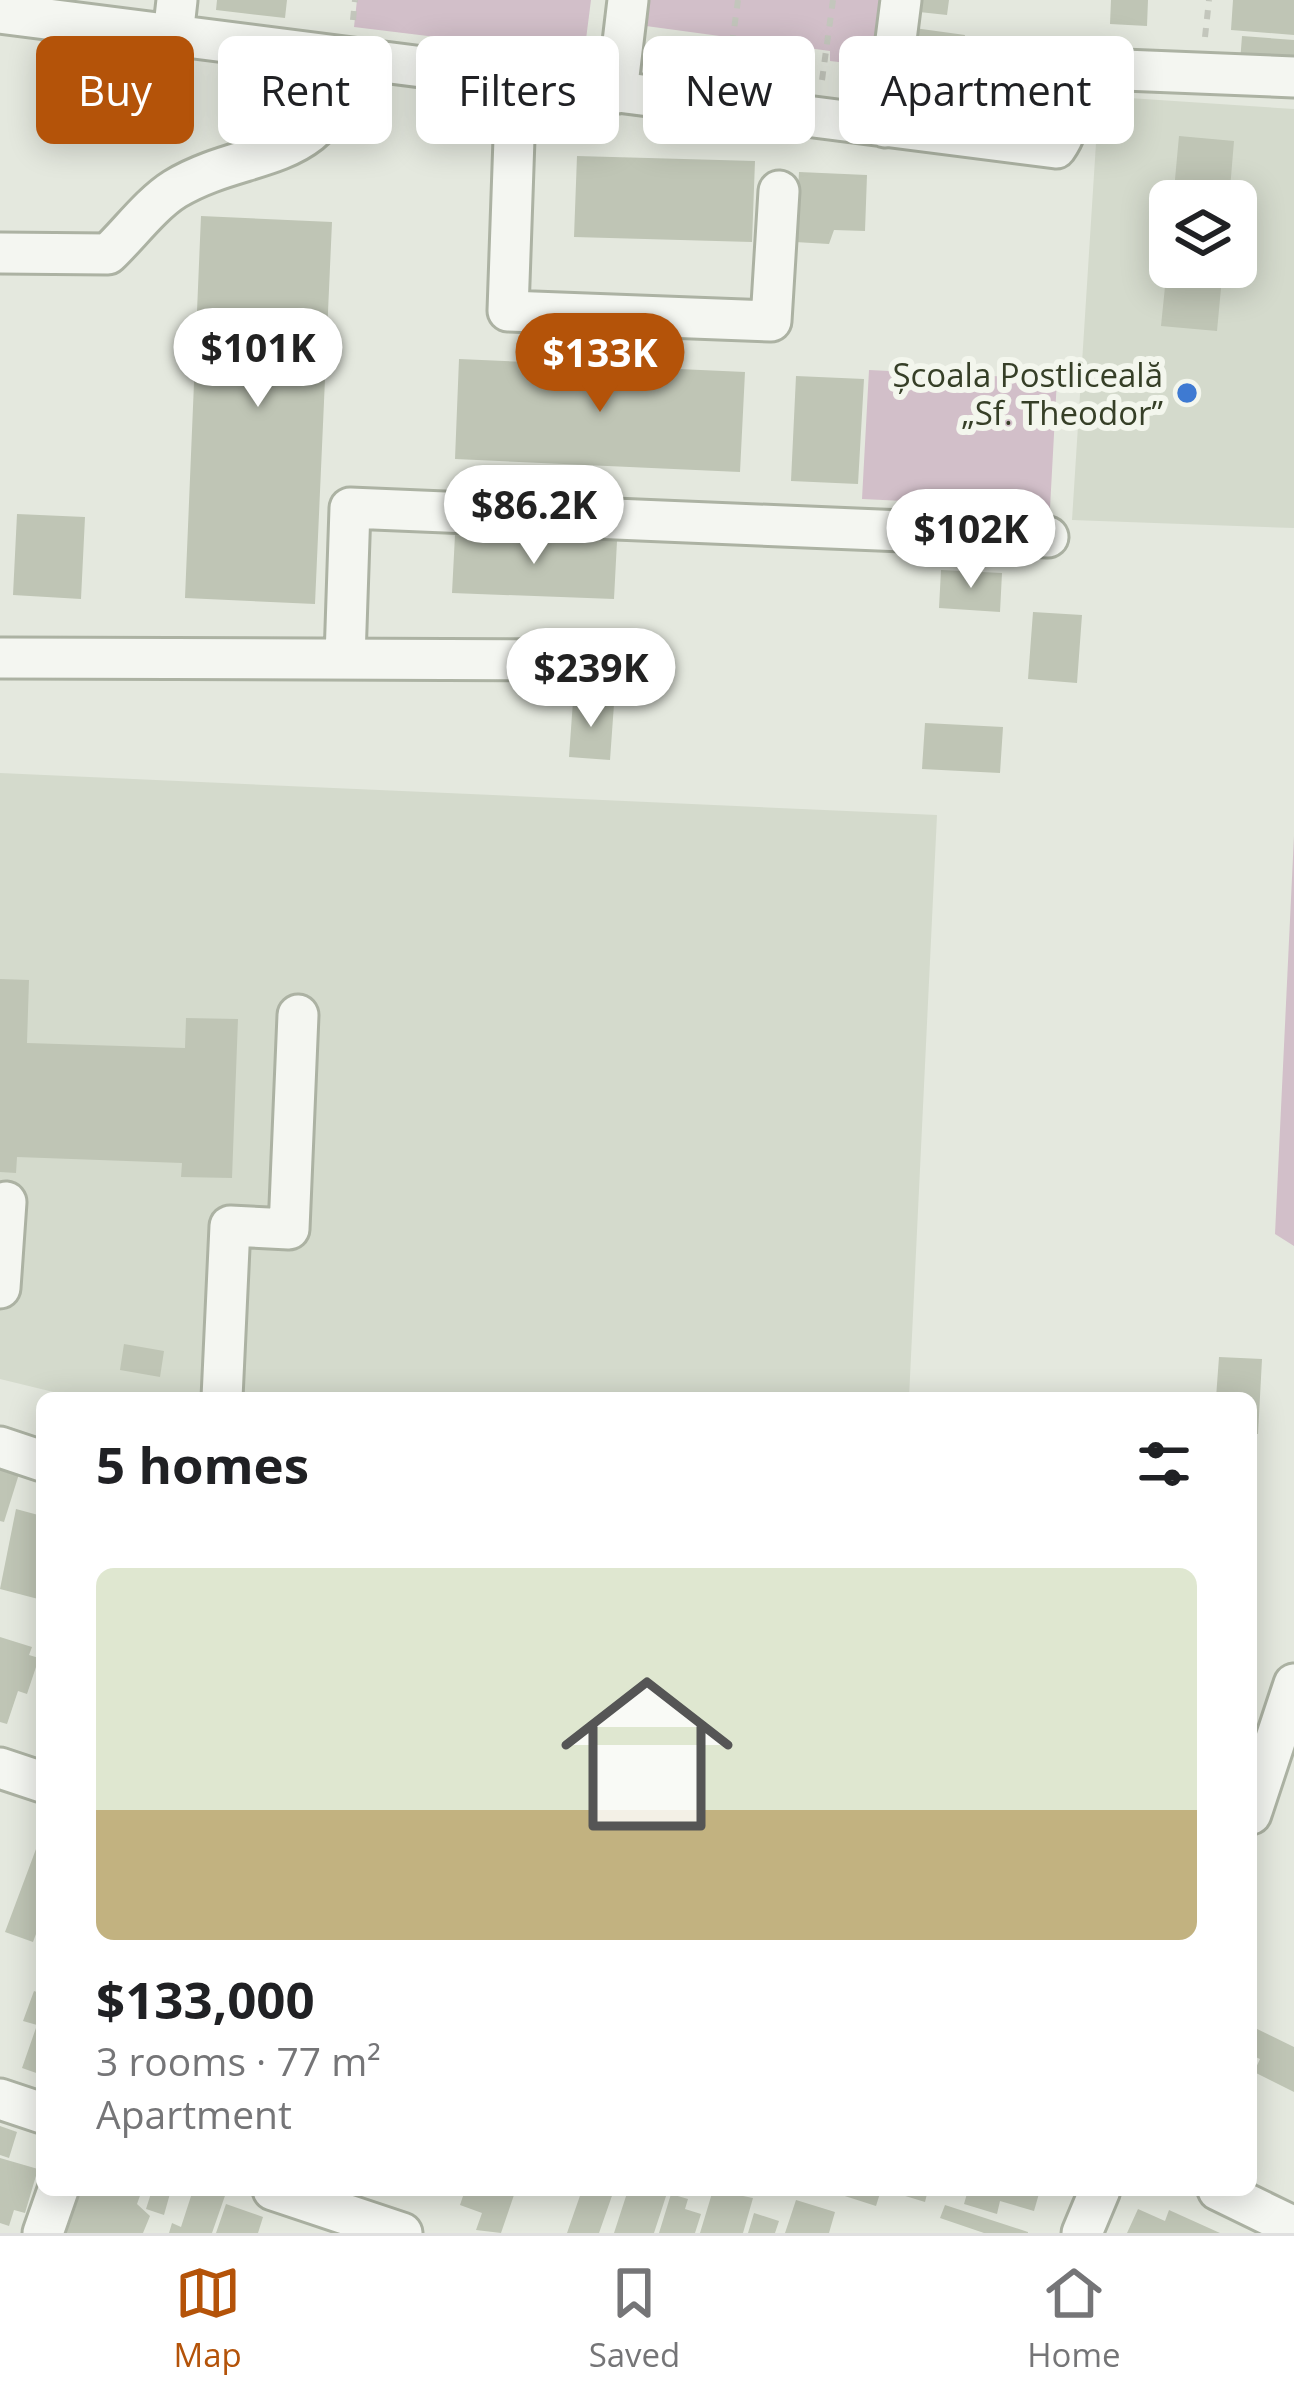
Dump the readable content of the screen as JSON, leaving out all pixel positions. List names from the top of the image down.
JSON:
{
  "places": ["Școala Postliceală „Sf. Theodor”"],
  "page": {
    "chip": [
      "Buy",
      "Rent",
      "Filters",
      "New",
      "Apartment"
    ],
    "price": [
      "$101K",
      "$133K",
      "$86.2K",
      "$102K",
      "$239K"
    ],
    "heading": "5 homes",
    "list": [
      {
        "name": "$133,000",
        "note": "3 rooms · 77 m² · Apartment"
      }
    ],
    "tabs": ["Map", "Saved", "Home"]
  }
}
